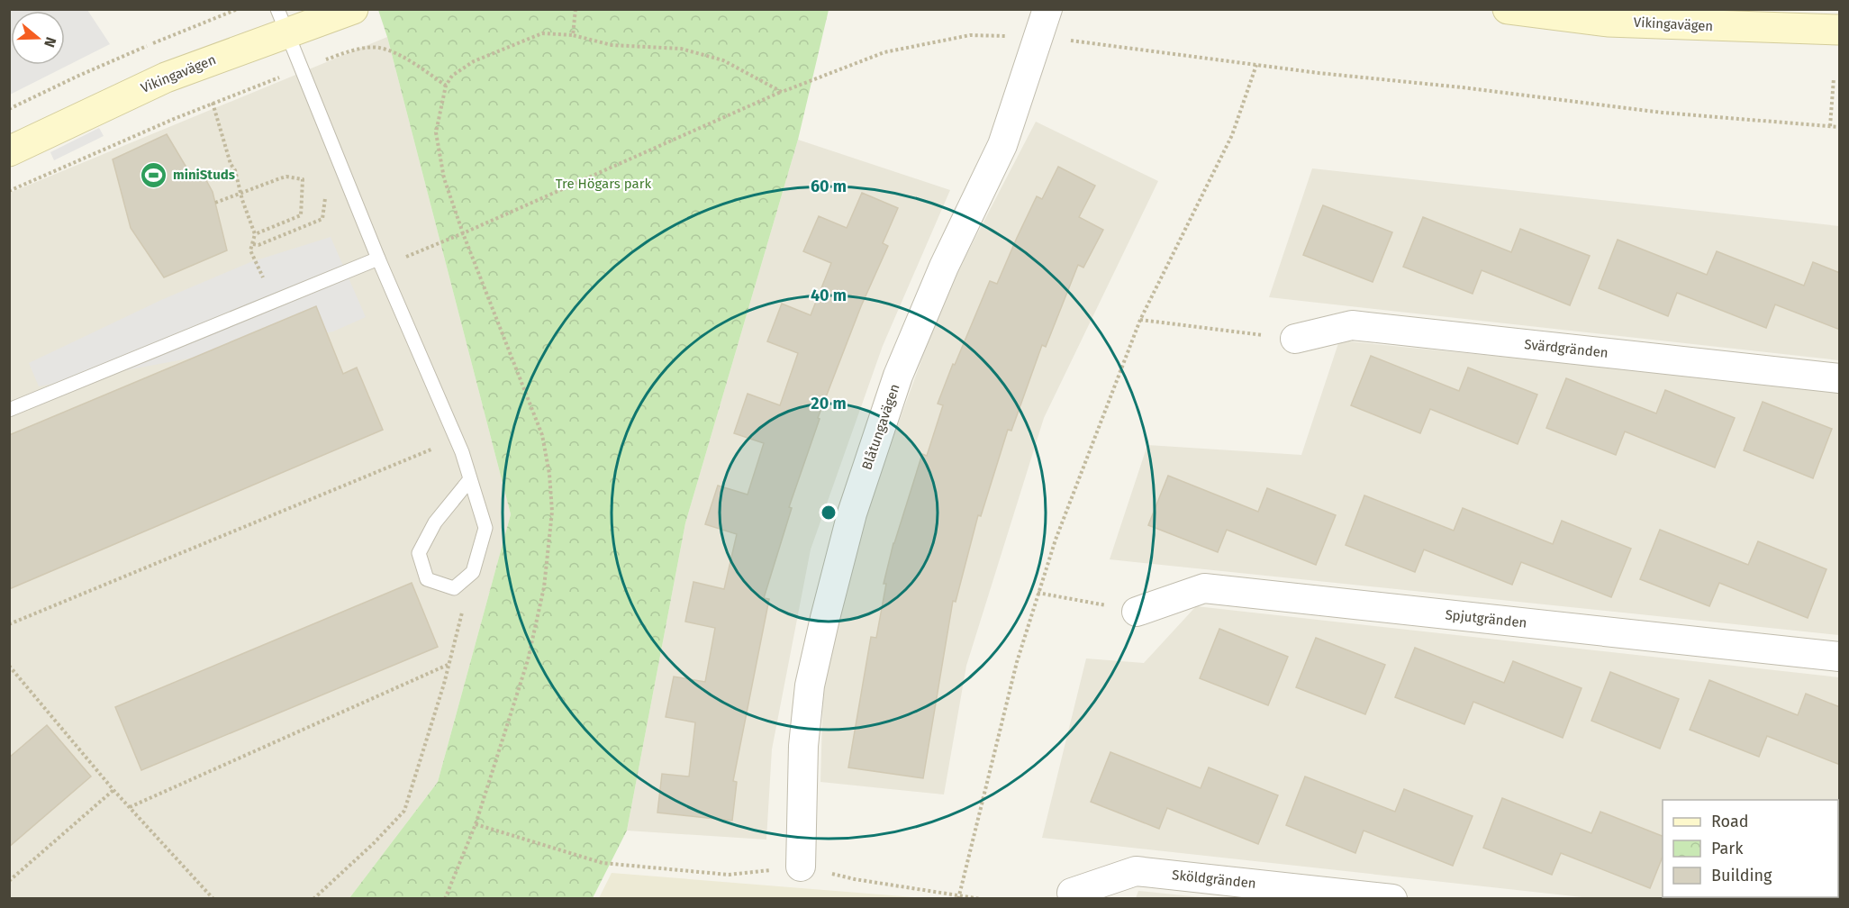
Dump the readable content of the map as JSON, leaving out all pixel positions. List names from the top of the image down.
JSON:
{
  "streets": {
    "street": [
      "Vikingavägen",
      "Svärdgränden",
      "Blåtungavägen",
      "Spjutgränden",
      "Sköldgränden"
    ]
  },
  "parks": ["Tre Högars park"],
  "places": {
    "sports": ["miniStuds"]
  },
  "legend": ["Road", "Park", "Building"],
  "north": "right",
  "rings": ["60 m", "40 m", "20 m"]
}
